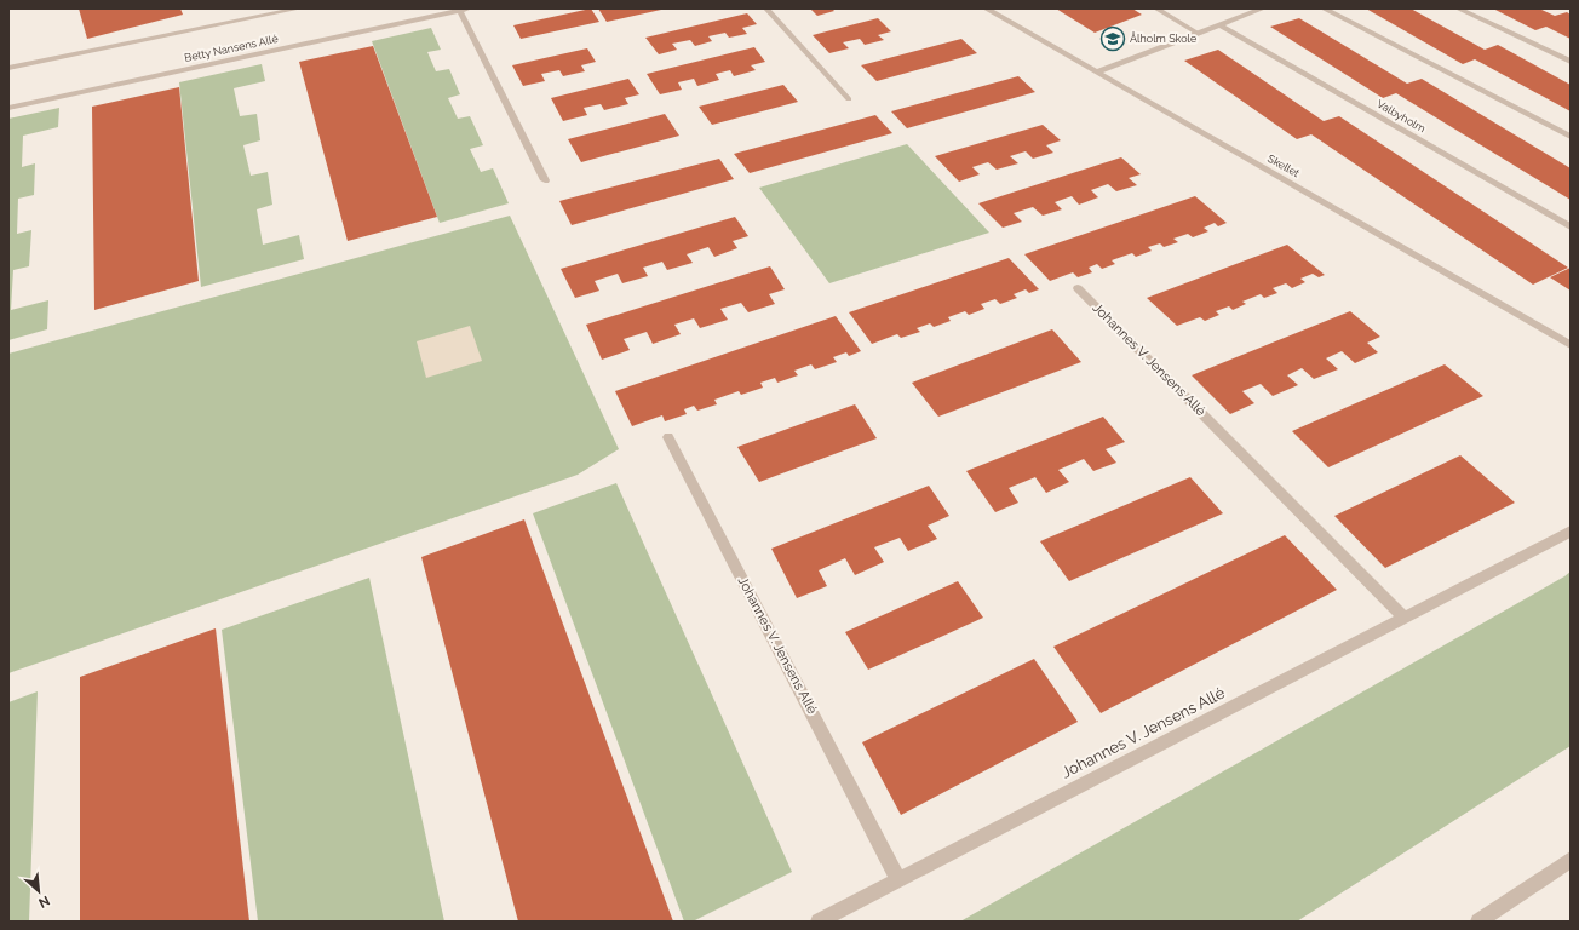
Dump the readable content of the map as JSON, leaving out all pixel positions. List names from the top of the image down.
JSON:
{
  "streets": {
    "street": [
      "Betty Nansens Allé",
      "Valbyholm",
      "Skellet",
      "Johannes V. Jensens Allé"
    ]
  },
  "places": {
    "school or university": ["Ålholm Skole"]
  },
  "north": "bottom right"
}
